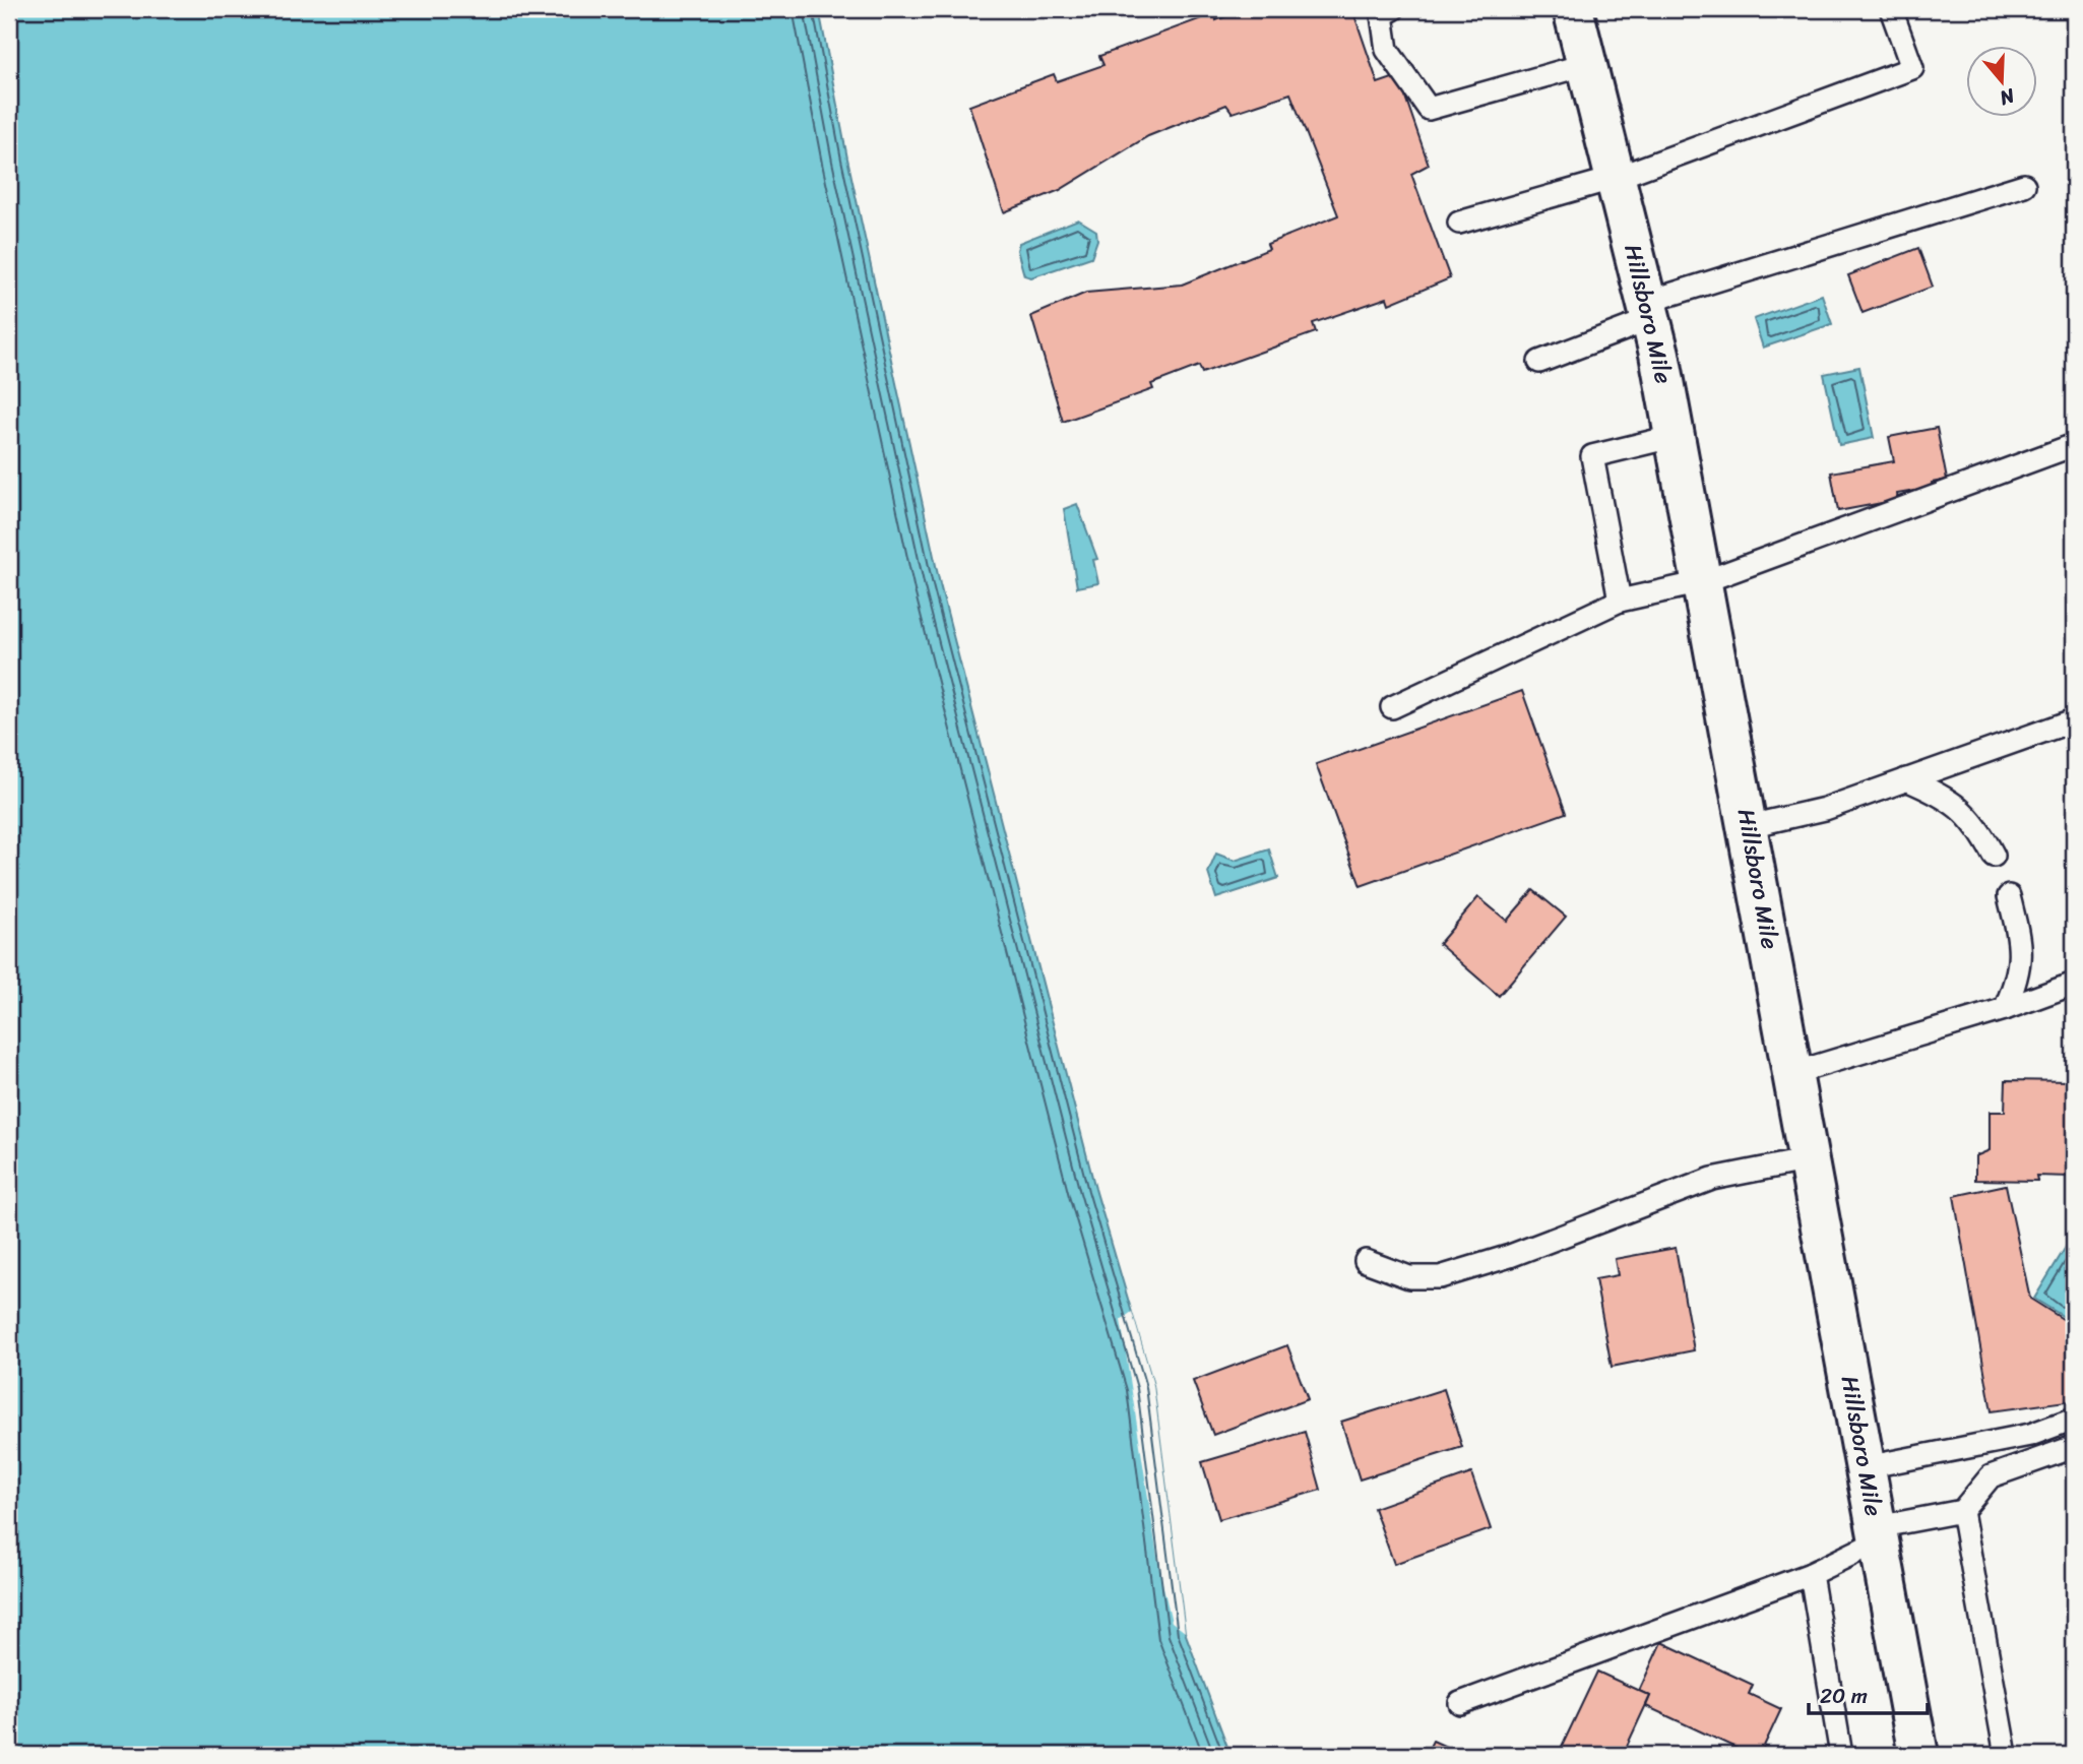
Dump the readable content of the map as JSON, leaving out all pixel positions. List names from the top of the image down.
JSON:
{
  "streets": {
    "main road": ["Hillsboro Mile"]
  },
  "scale_bar": "20 m",
  "north": "bottom"
}
